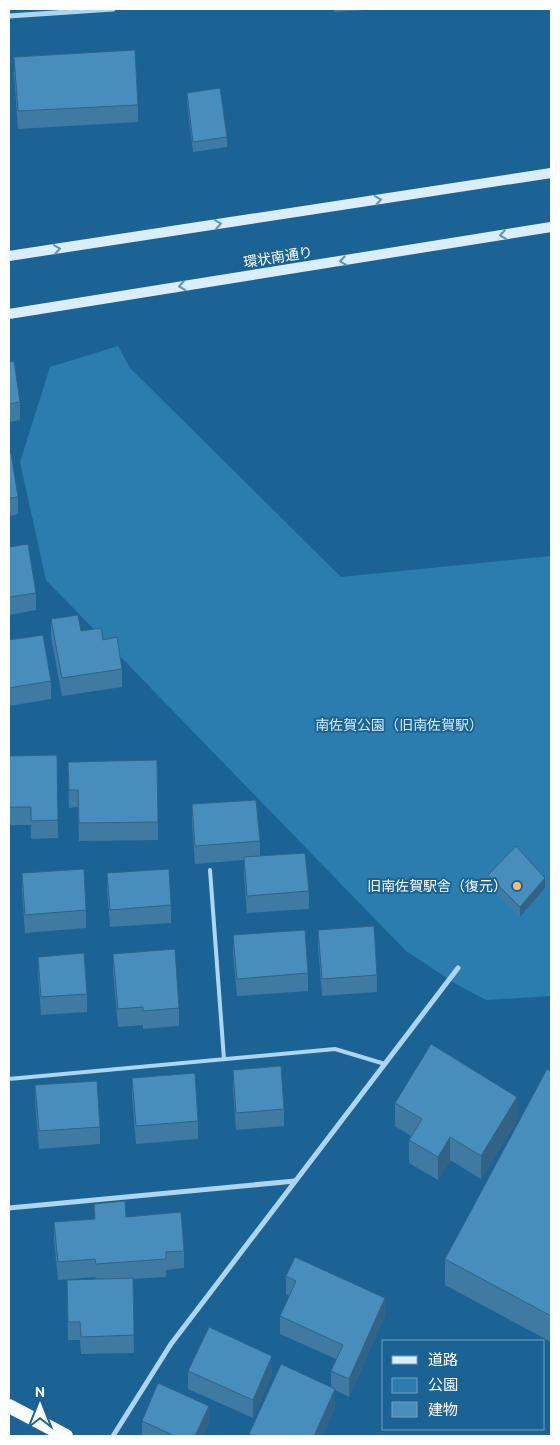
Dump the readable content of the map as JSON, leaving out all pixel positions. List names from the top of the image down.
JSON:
{
  "streets": {
    "main road": ["環状南通り"]
  },
  "parks": ["南佐賀公園（旧南佐賀駅）"],
  "places": ["旧南佐賀駅舎（復元）"],
  "legend": ["道路", "公園", "建物"],
  "north": "top"
}
